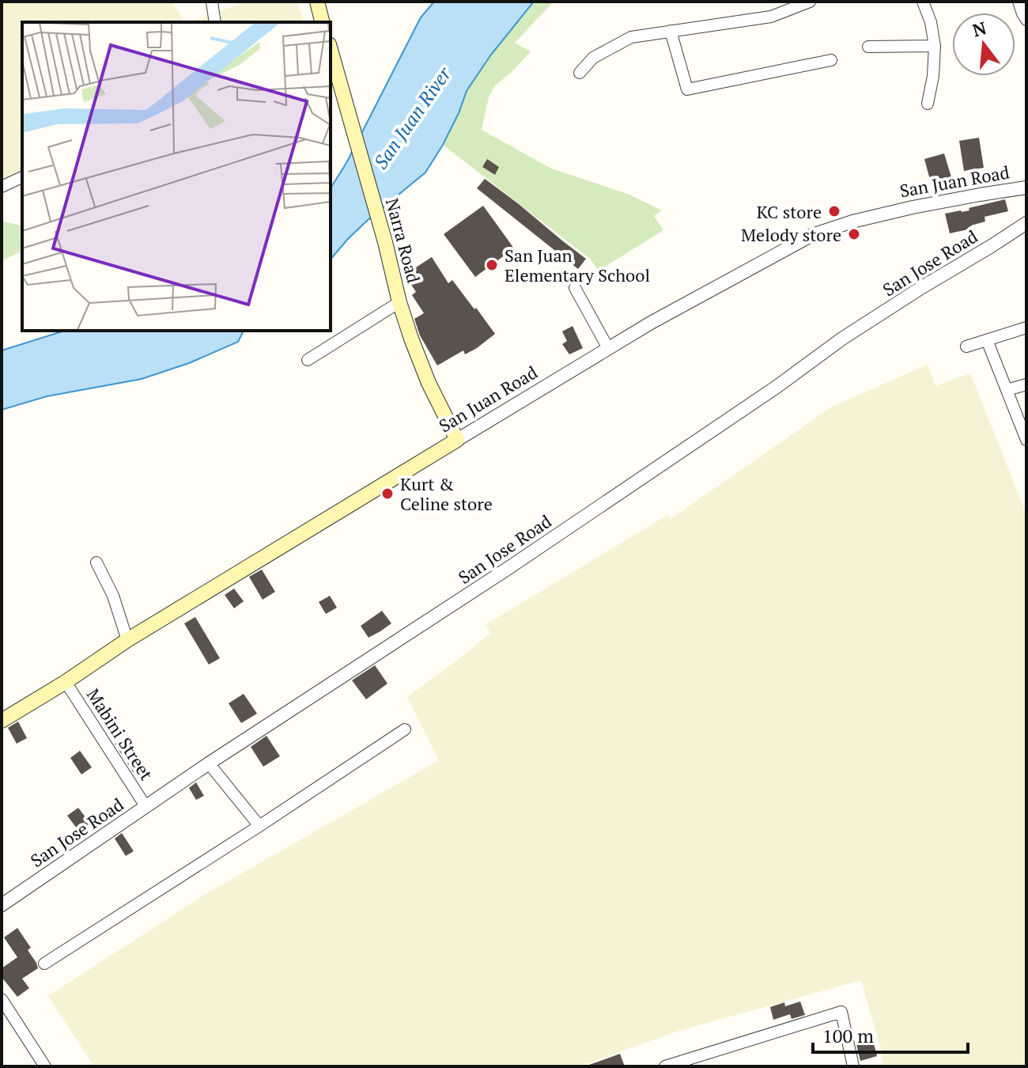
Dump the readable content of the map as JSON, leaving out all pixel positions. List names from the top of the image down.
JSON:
{
  "streets": {
    "main road": ["San Juan Road", "Narra Road"],
    "street": ["San Jose Road", "Mabini Street"]
  },
  "crossings": [
    ["San Juan Road", "Narra Road"],
    ["San Juan Road", "Mabini Street"],
    ["San Jose Road", "Mabini Street"]
  ],
  "water": ["San Juan River"],
  "places": [
    "KC store",
    "Melody store",
    "San Juan Elementary School",
    "Kurt & Celine store"
  ],
  "scale_bar": "100 m",
  "north": "top"
}
